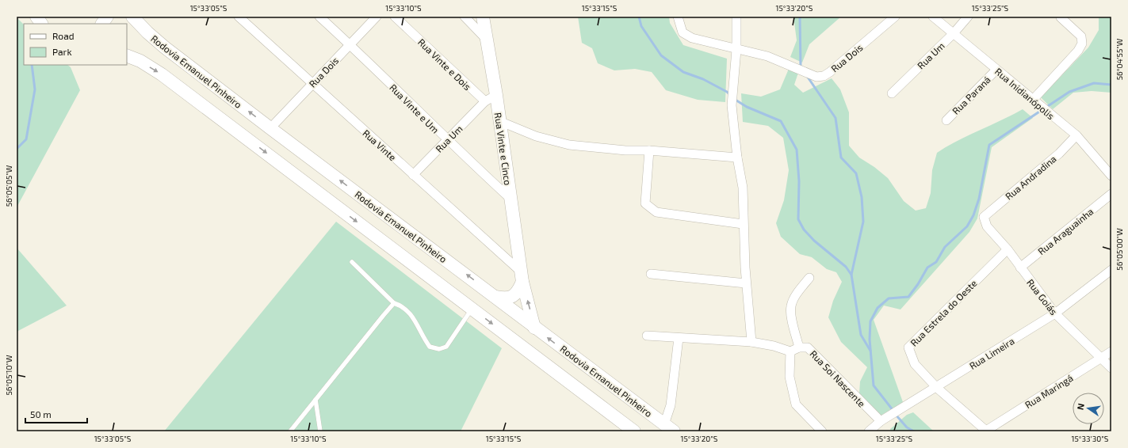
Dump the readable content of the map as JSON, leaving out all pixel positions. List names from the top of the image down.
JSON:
{
  "streets": {
    "main road": ["Rodovia Emanuel Pinheiro", "Rua Vinte e Cinco"],
    "street": [
      "Rua Um",
      "Rua Dois",
      "Rua Vinte e Dois",
      "Rua Inidianópolis",
      "Rua Paraná",
      "Rua Vinte e Um",
      "Rua Vinte",
      "Rua Andradina",
      "Rua Araguainha",
      "Rua Goiás",
      "Rua Estrela do Oeste",
      "Rua Limeira",
      "Rua Soi Nascente",
      "Rua Maringá"
    ]
  },
  "crossings": [
    ["Rua Um", "Rua Vinte e Dois"],
    ["Rua Um", "Rua Inidianópolis"],
    ["Rua Um", "Rua Vinte e Um"],
    ["Rua Um", "Rua Vinte"],
    ["Rua Dois", "Rodovia Emanuel Pinheiro"],
    ["Rua Dois", "Rua Vinte e Um"],
    ["Rua Dois", "Rua Vinte"],
    ["Rodovia Emanuel Pinheiro", "Rua Vinte e Cinco"],
    ["Rua Inidianópolis", "Rua Paraná"],
    ["Rua Inidianópolis", "Rua Andradina"],
    ["Rua Vinte e Um", "Rua Vinte e Cinco"],
    ["Rua Vinte", "Rua Vinte e Cinco"],
    ["Rua Andradina", "Rua Goiás"],
    ["Rua Araguainha", "Rua Goiás"],
    ["Rua Goiás", "Rua Estrela do Oeste"],
    ["Rua Goiás", "Rua Limeira"],
    ["Rua Goiás", "Rua Maringá"],
    ["Rua Estrela do Oeste", "Rua Limeira"],
    ["Rua Estrela do Oeste", "Rua Maringá"],
    ["Rua Limeira", "Rua Soi Nascente"]
  ],
  "legend": ["Road", "Park"],
  "scale_bar": "50 m",
  "north": "left",
  "coordinates": [
    "15°33'05\"S",
    "15°33'10\"S",
    "15°33'15\"S",
    "15°33'20\"S",
    "15°33'25\"S",
    "56°04'55\"W",
    "56°05'05\"W",
    "56°05'00\"W",
    "56°05'10\"W",
    "15°33'30\"S"
  ]
}
